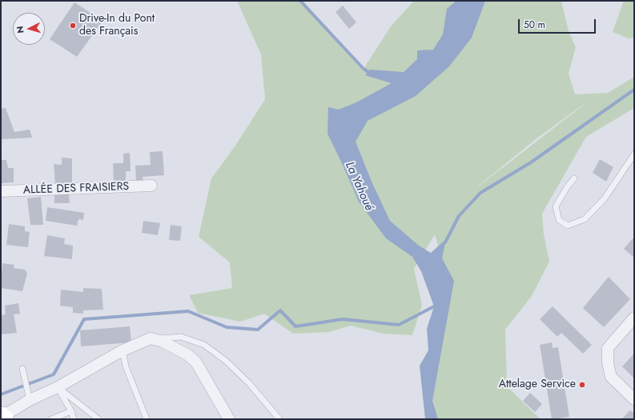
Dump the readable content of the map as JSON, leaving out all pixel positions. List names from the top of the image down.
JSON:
{
  "streets": {
    "street": ["ALLÉE DES FRAISIERS"]
  },
  "water": ["La Yahoué"],
  "places": ["Drive-In du Pont des Français", "Attelage Service"],
  "scale_bar": "50 m",
  "north": "left"
}
